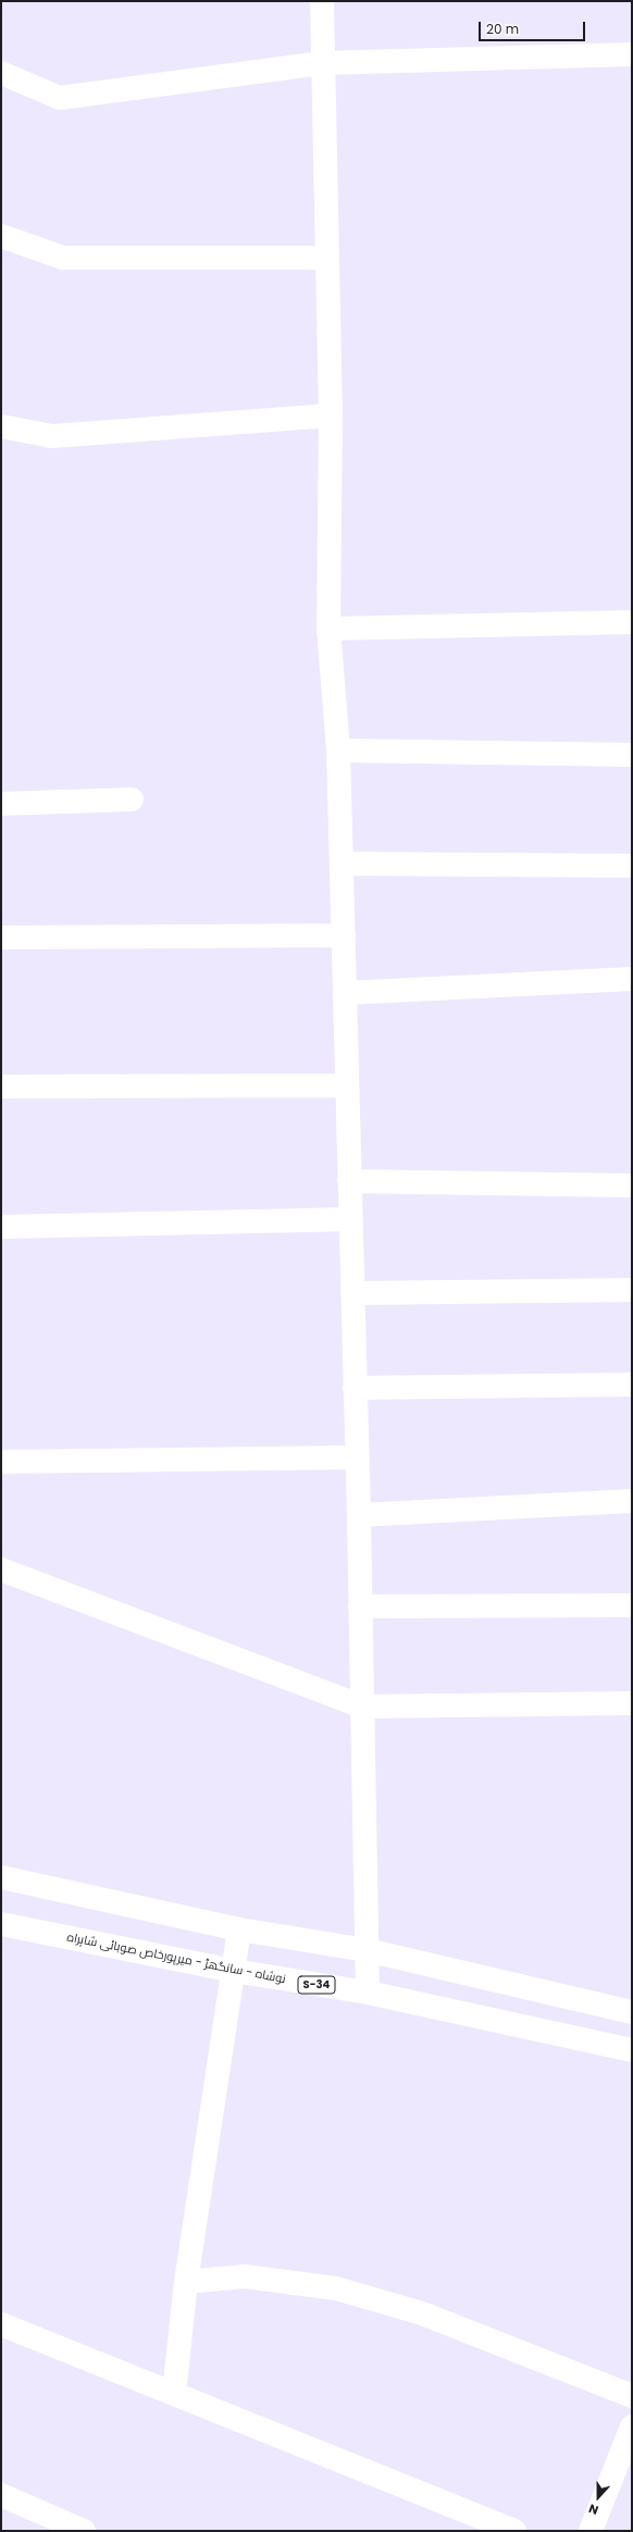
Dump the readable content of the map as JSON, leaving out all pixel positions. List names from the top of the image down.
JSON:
{
  "streets": {
    "street": ["نوشاہ - سانگھڑ - میرپورخاص صوبائی شاہراہ", "S-34"]
  },
  "scale_bar": "20 m",
  "north": "bottom"
}
